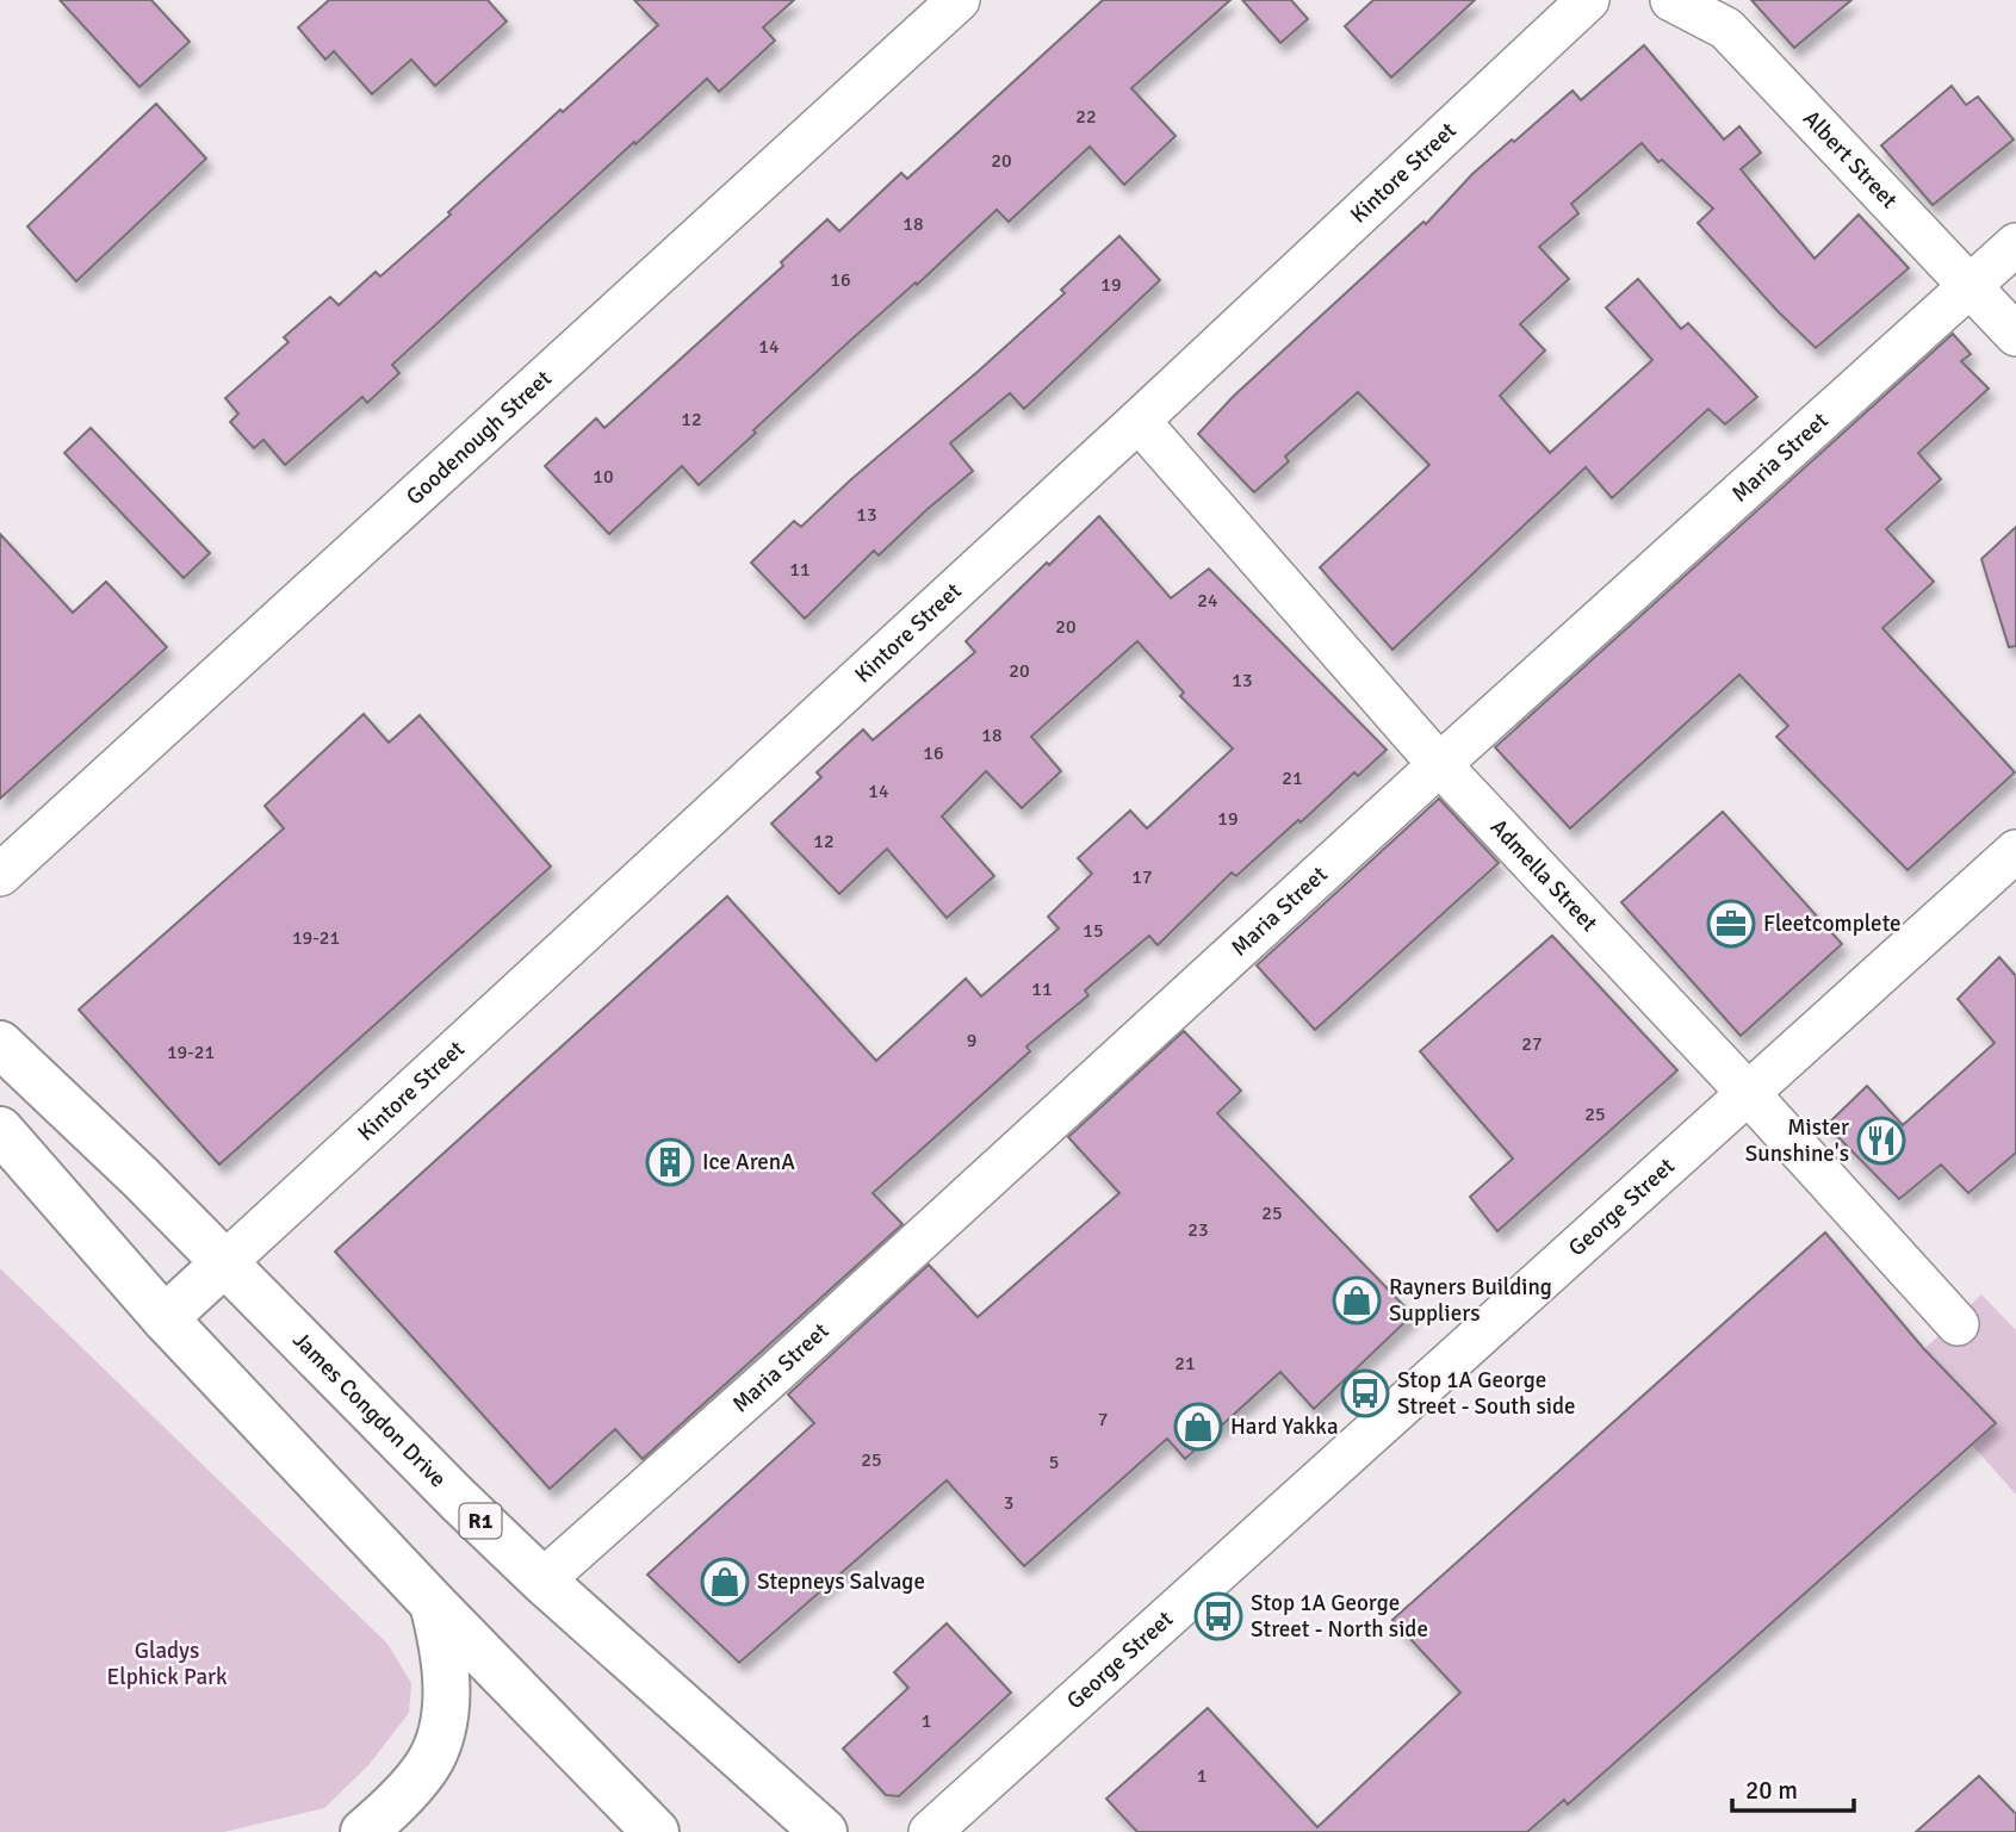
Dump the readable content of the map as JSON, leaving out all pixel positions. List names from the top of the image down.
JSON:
{
  "streets": {
    "highway": ["James Congdon Drive", "R1"],
    "street": [
      "Albert Street",
      "Kintore Street",
      "Goodenough Street",
      "Maria Street",
      "Admella Street",
      "George Street"
    ]
  },
  "crossings": [
    ["Albert Street", "Maria Street"],
    ["Kintore Street", "Admella Street"],
    ["Kintore Street", "James Congdon Drive"],
    ["Maria Street", "Admella Street"],
    ["Maria Street", "James Congdon Drive"],
    ["Admella Street", "George Street"]
  ],
  "parks": ["Gladys Elphick Park"],
  "places": {
    "office": ["Fleetcomplete"],
    "restaurant": ["Mister Sunshine's"],
    "building": ["Ice ArenA"],
    "shop": ["Rayners Building Suppliers", "Hard Yakka", "Stepneys Salvage"],
    "bus stop": ["Stop 1A George Street - South side", "Stop 1A George Street - North side"]
  },
  "house_numbers": [
    "22",
    "20",
    "18",
    "16",
    "19",
    "14",
    "12",
    "10",
    "13",
    "11",
    "24",
    "20",
    "20",
    "13",
    "18",
    "16",
    "21",
    "14",
    "19",
    "12",
    "17",
    "15",
    "19-21",
    "11",
    "9",
    "27",
    "19-21",
    "25",
    "25",
    "23",
    "21",
    "7",
    "25",
    "5",
    "3",
    "1",
    "1"
  ],
  "scale_bar": "20 m"
}
